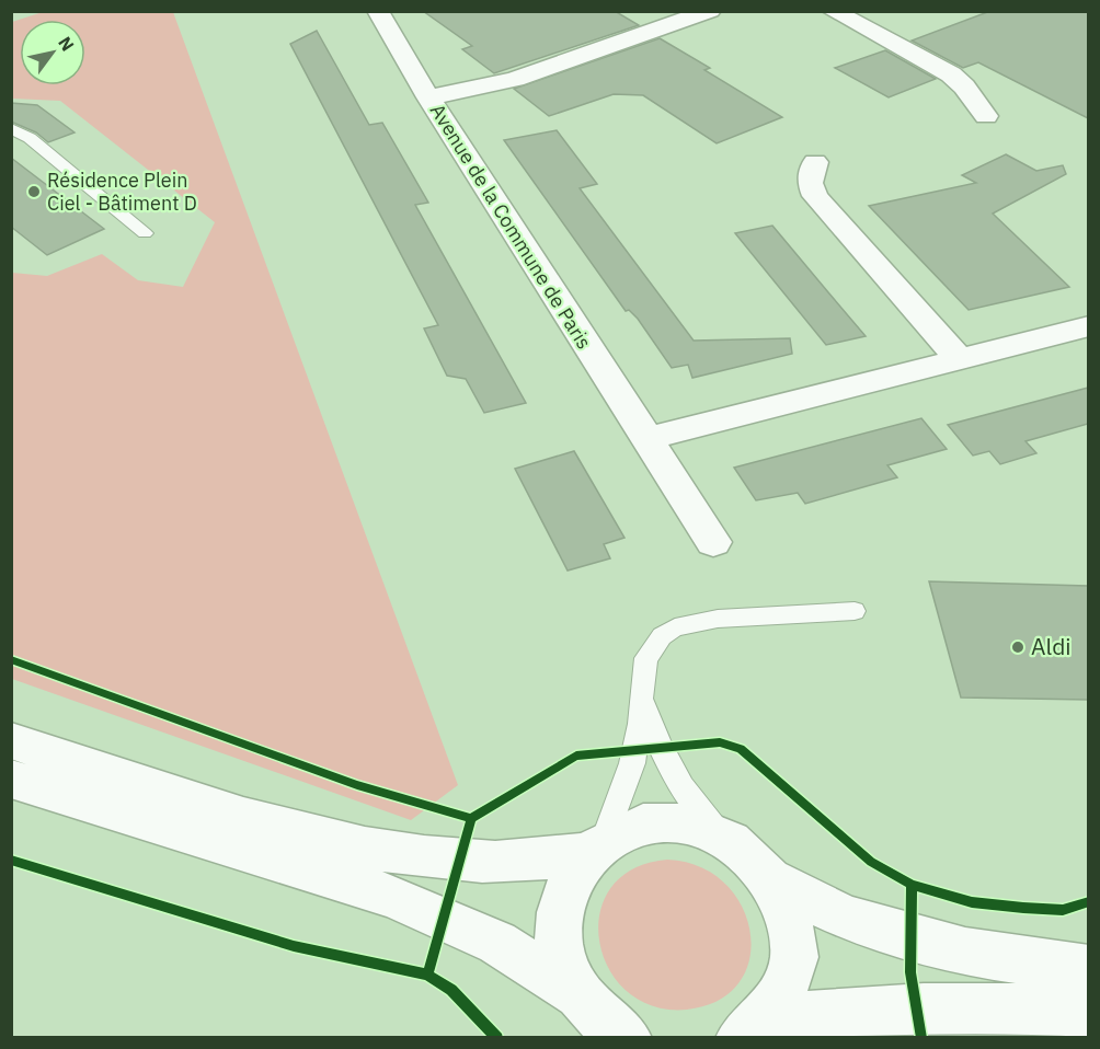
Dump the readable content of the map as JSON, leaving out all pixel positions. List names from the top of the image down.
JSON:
{
  "streets": {
    "street": ["Avenue de la Commune de Paris"]
  },
  "places": ["Résidence Plein Ciel - Bâtiment D", "Aldi"],
  "north": "top right"
}
